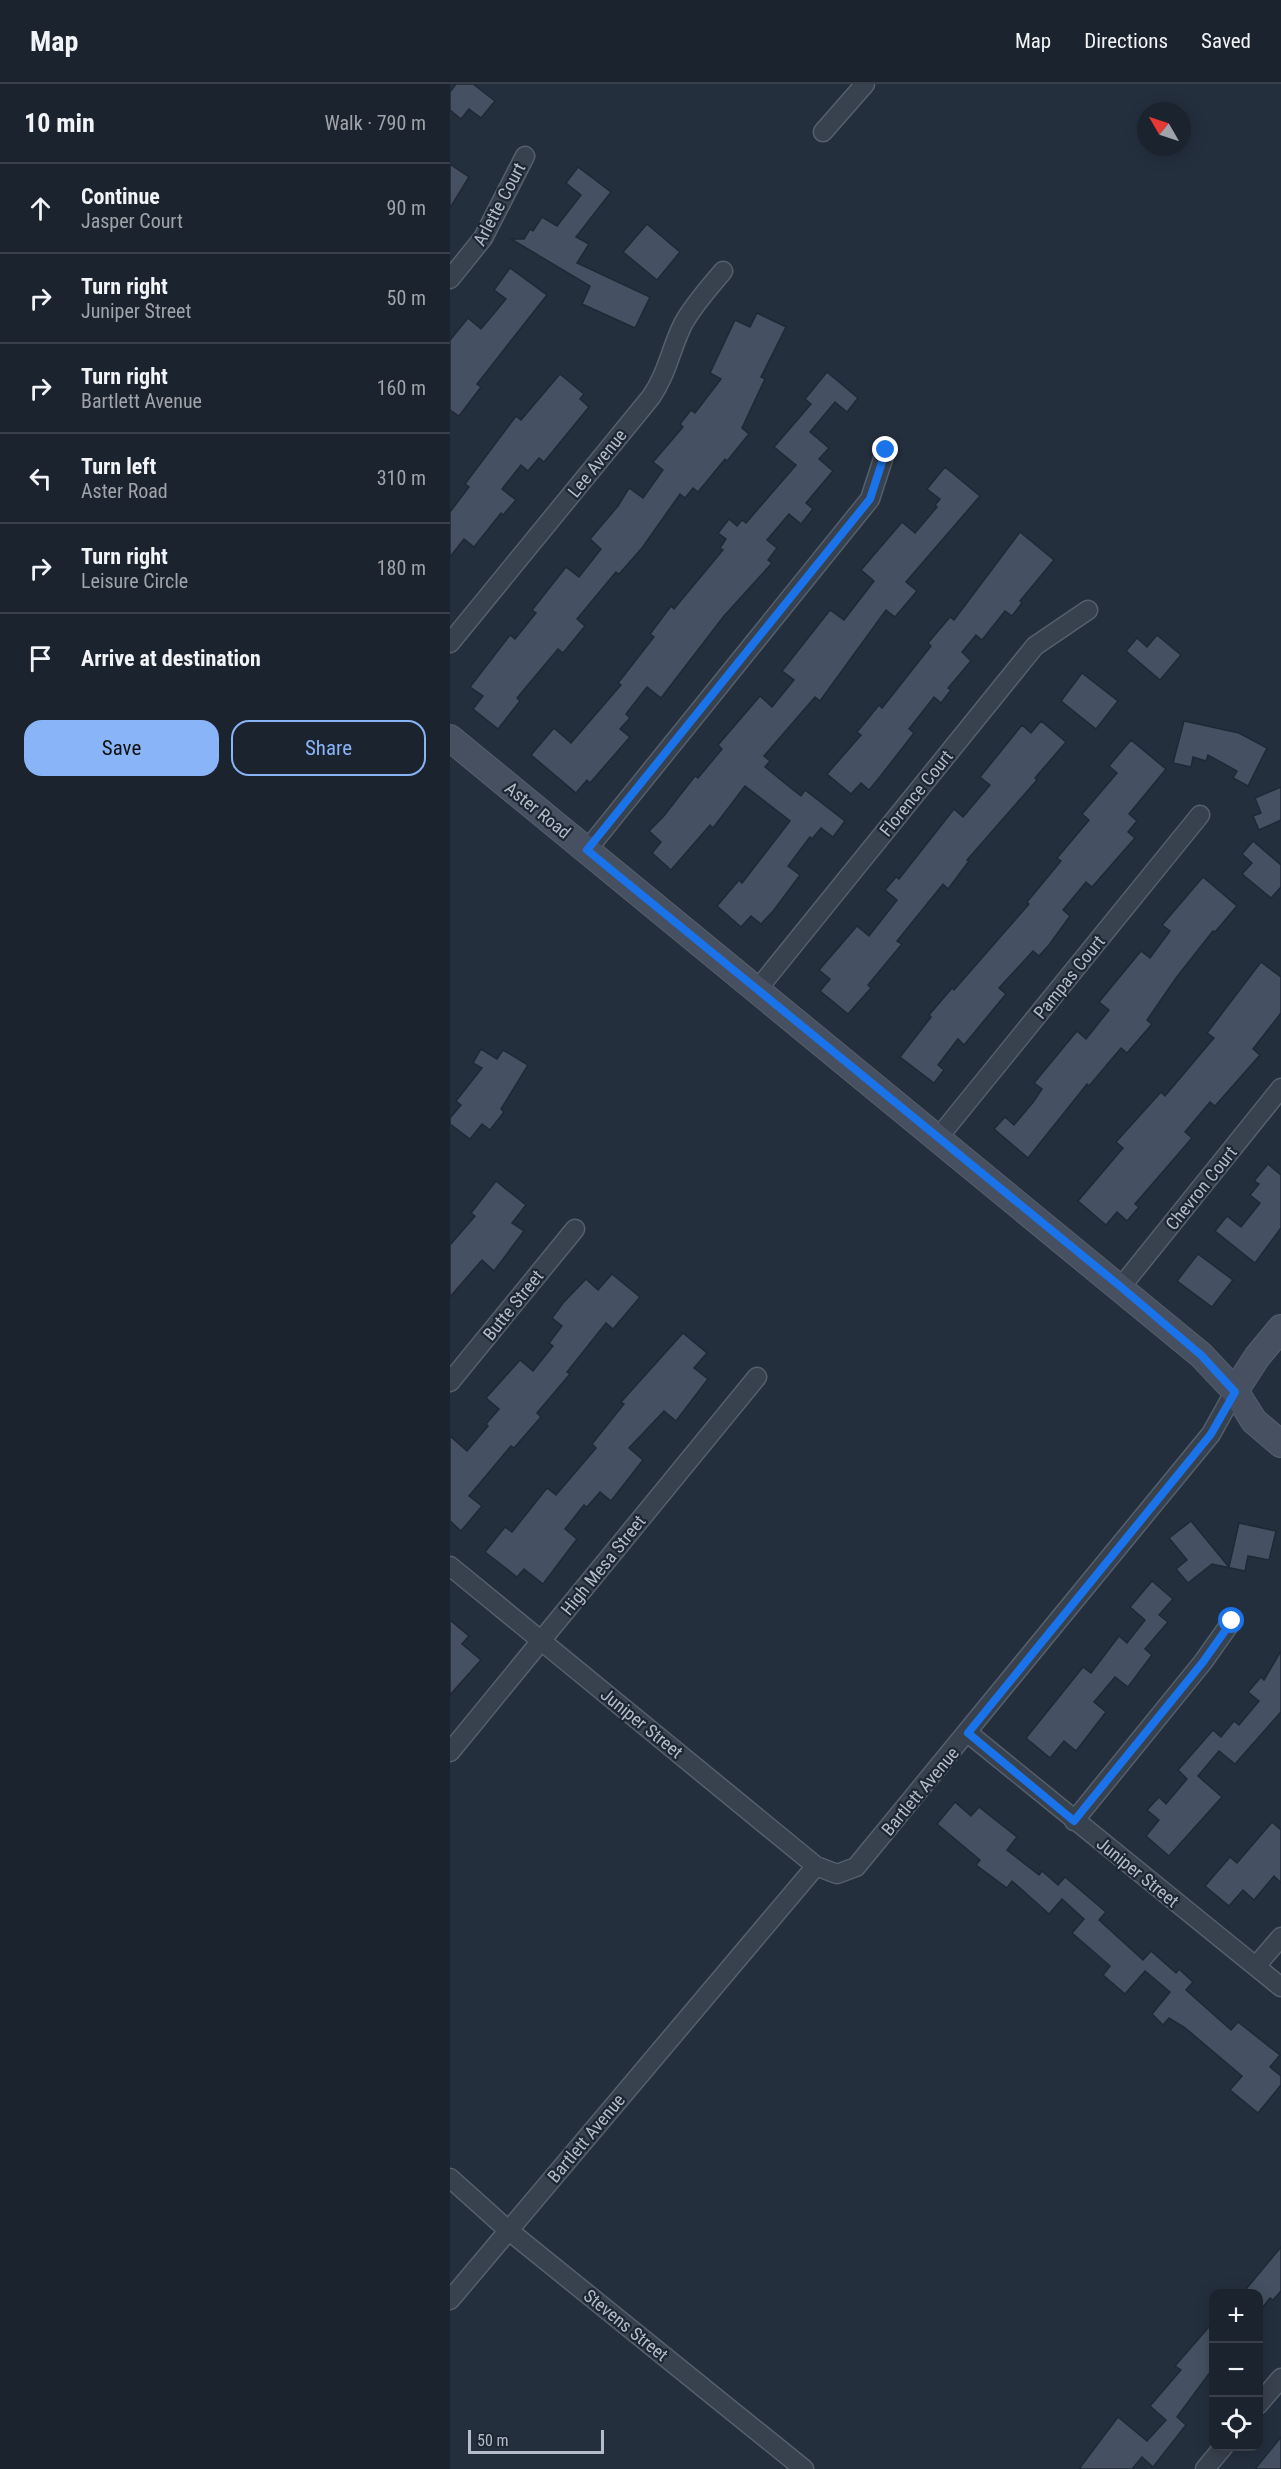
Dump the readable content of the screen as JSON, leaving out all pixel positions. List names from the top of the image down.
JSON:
{
  "streets": {
    "main road": ["Aster Road", "Bartlett Avenue"],
    "street": [
      "Arlette Court",
      "Lee Avenue",
      "Florence Court",
      "Pampas Court",
      "Chevron Court",
      "Butte Street",
      "High Mesa Street",
      "Juniper Street",
      "Stevens Street"
    ]
  },
  "crossings": [
    ["Florence Court", "Aster Road"],
    ["Aster Road", "Pampas Court"],
    ["Aster Road", "Chevron Court"],
    ["Aster Road", "Bartlett Avenue"],
    ["High Mesa Street", "Juniper Street"],
    ["Juniper Street", "Bartlett Avenue"],
    ["Bartlett Avenue", "Stevens Street"]
  ],
  "scale_bar": "50 m",
  "north": "top left",
  "page": {
    "header": "Map",
    "nav": ["Map", "Directions", "Saved"],
    "heading": ["10 min", "Walk · 790 m"],
    "list": [
      ["Continue", "Jasper Court", "90 m"],
      ["Turn right", "Juniper Street", "50 m"],
      ["Turn right", "Bartlett Avenue", "160 m"],
      ["Turn left", "Aster Road", "310 m"],
      ["Turn right", "Leisure Circle", "180 m"],
      "Arrive at destination"
    ],
    "buttons": ["Save", "Share"],
    "map_buttons": ["+", "−"],
    "scale": "50 m"
  }
}
